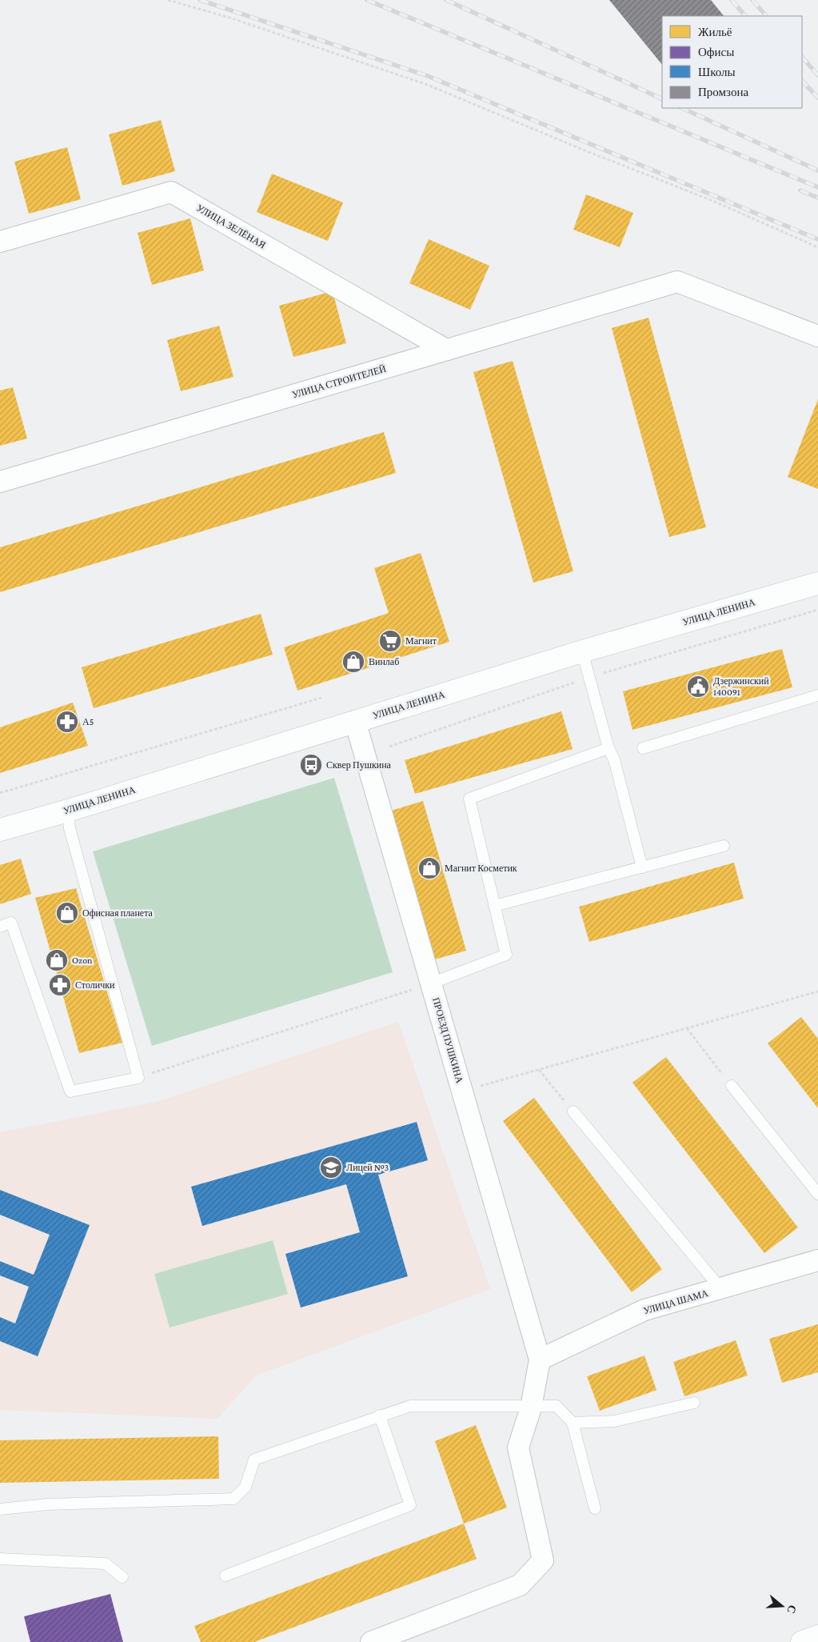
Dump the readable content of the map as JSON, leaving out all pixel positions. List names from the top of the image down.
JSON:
{
  "streets": {
    "street": [
      "УЛИЦА ЗЕЛЁНАЯ",
      "УЛИЦА СТРОИТЕЛЕЙ",
      "УЛИЦА ЛЕНИНА",
      "ПРОЕЗД ПУШКИНА",
      "УЛИЦА ШАМА"
    ]
  },
  "crossings": [
    ["УЛИЦА ЗЕЛЁНАЯ", "УЛИЦА СТРОИТЕЛЕЙ"],
    ["УЛИЦА ЛЕНИНА", "ПРОЕЗД ПУШКИНА"],
    ["ПРОЕЗД ПУШКИНА", "УЛИЦА ШАМА"]
  ],
  "places": {
    "supermarket": ["Магнит"],
    "shop": [
      "Винлаб",
      "Магнит Косметик",
      "Офисная планета",
      "Ozon"
    ],
    "public building": ["Дзержинский 140091"],
    "pharmacy": ["А5", "Столички"],
    "bus stop": ["Сквер Пушкина"],
    "school or university": ["Лицей №3"]
  },
  "legend": [
    "Жильё",
    "Офисы",
    "Школы",
    "Промзона"
  ],
  "north": "right"
}
